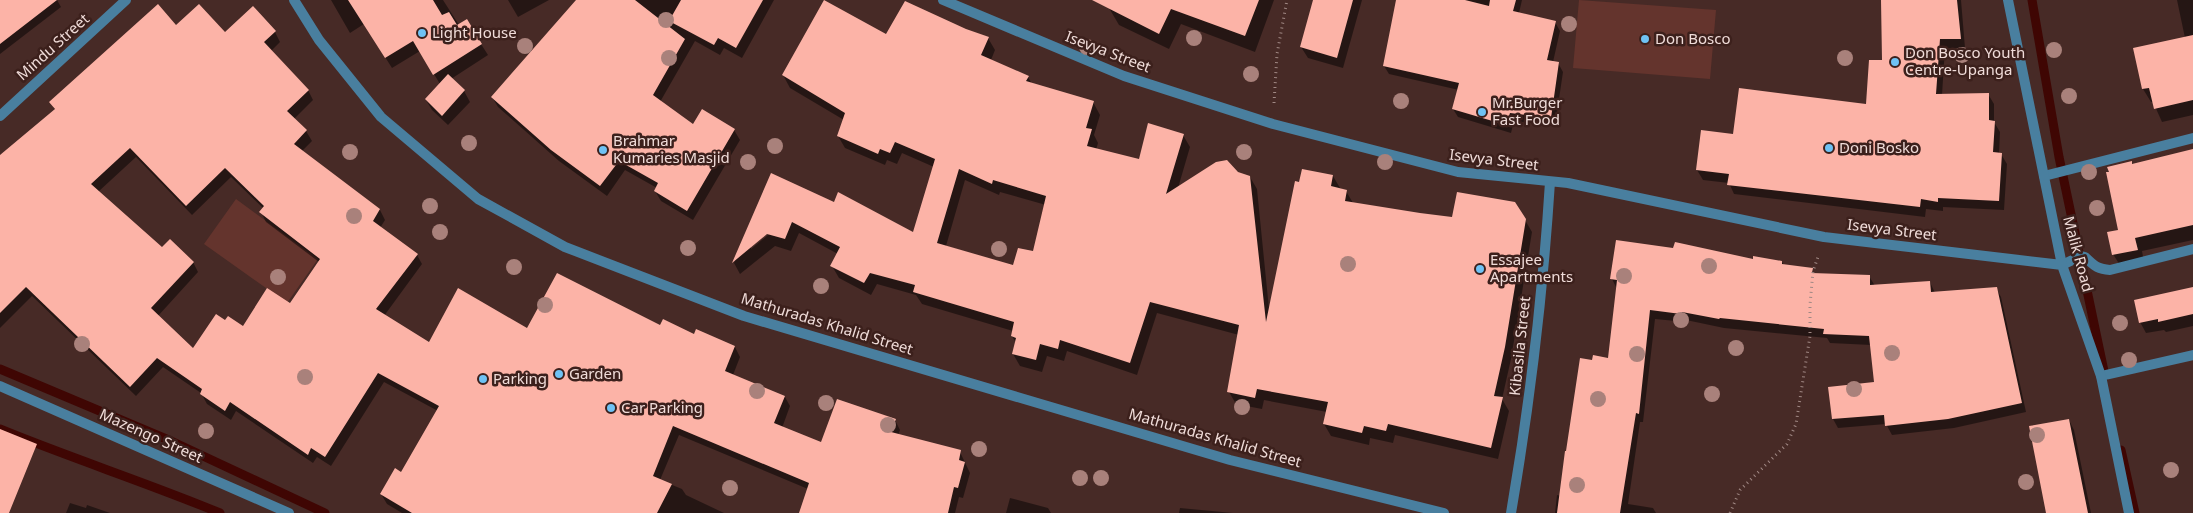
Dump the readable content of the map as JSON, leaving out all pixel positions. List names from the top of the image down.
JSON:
{
  "streets": {
    "street": [
      "Mindu Street",
      "Isevya Street",
      "Malik Road",
      "Mathuradas Khalid Street",
      "Kibasila Street",
      "Mazengo Street"
    ]
  },
  "crossings": [
    ["Isevya Street", "Malik Road"],
    ["Isevya Street", "Kibasila Street"]
  ],
  "places": [
    "Light House",
    "Don Bosco",
    "Don Bosco Youth Centre-Upanga",
    "Mr.Burger Fast Food",
    "Doni Bosko",
    "Brahmar Kumaries Masjid",
    "Essajee Apartments",
    "Garden",
    "Parking",
    "Car Parking"
  ]
}
